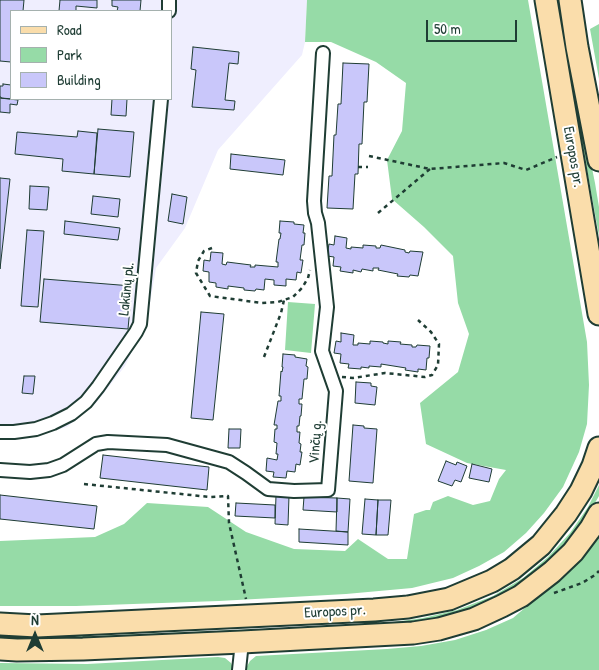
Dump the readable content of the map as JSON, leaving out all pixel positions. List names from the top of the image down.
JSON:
{
  "streets": {
    "main road": ["Europos pr."],
    "street": ["Lakūnų pl.", "Vinčų g."]
  },
  "legend": ["Road", "Park", "Building"],
  "scale_bar": "50 m",
  "north": "top"
}
